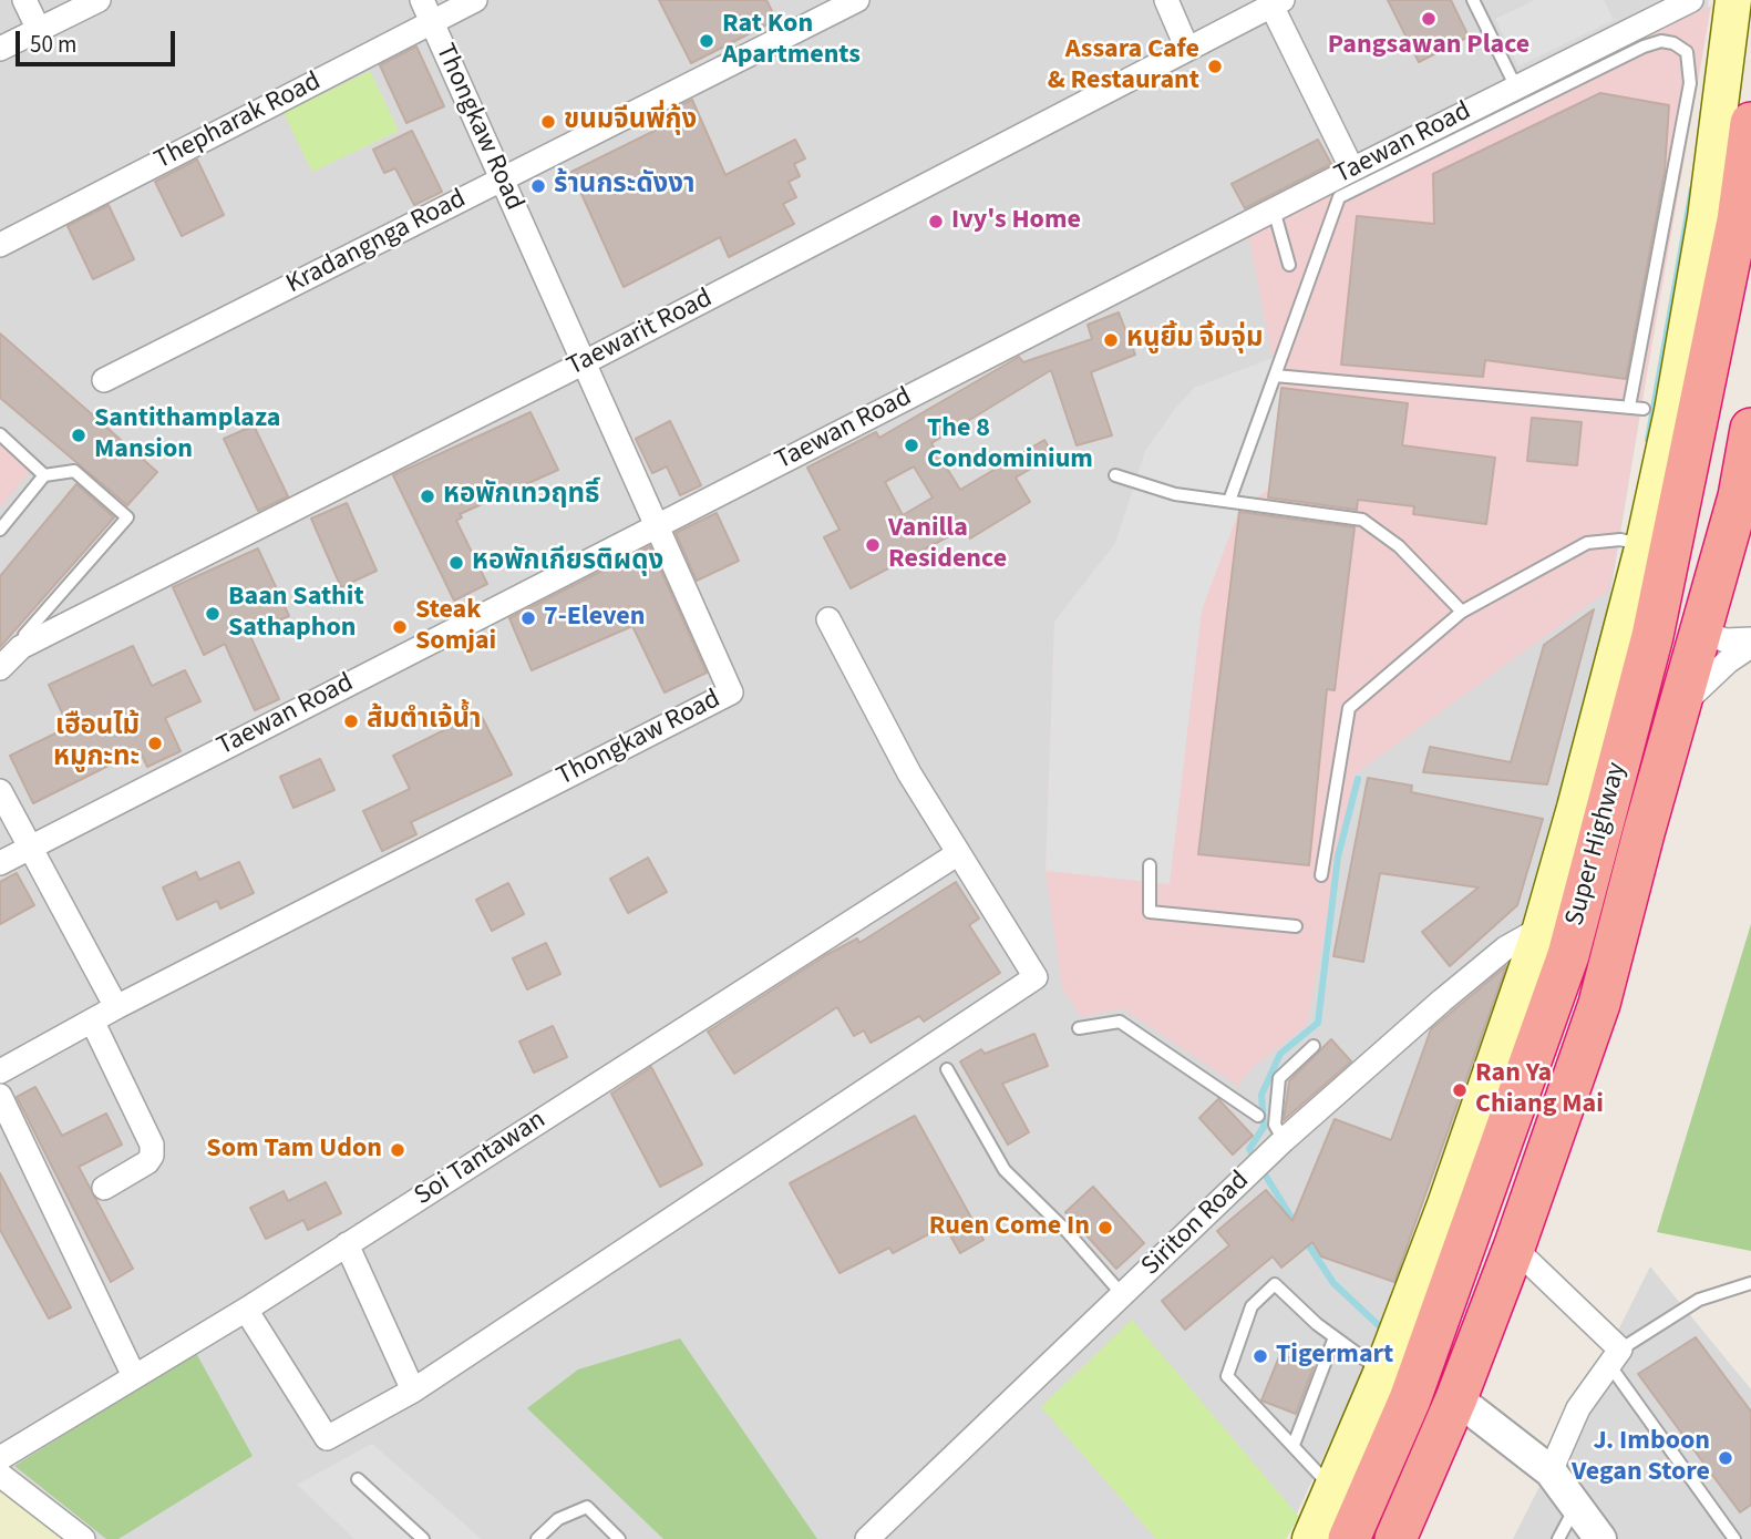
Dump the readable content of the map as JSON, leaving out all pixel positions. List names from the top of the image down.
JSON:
{
  "streets": {
    "highway": ["Super Highway"],
    "street": [
      "Thepharak Road",
      "Thongkaw Road",
      "Taewan Road",
      "Kradangnga Road",
      "Taewarit Road",
      "Soi Tantawan",
      "Siriton Road"
    ]
  },
  "crossings": [
    ["Thepharak Road", "Thongkaw Road"],
    ["Thongkaw Road", "Taewan Road"],
    ["Thongkaw Road", "Kradangnga Road"],
    ["Thongkaw Road", "Taewarit Road"]
  ],
  "places": [
    "Pangsawan Place",
    "Rat Kon Apartments",
    "Assara Cafe & Restaurant",
    "ขนมจีนพี่กุ้ง",
    "ร้านกระดังงา",
    "Ivy's Home",
    "หนูยิ้ม จิ้มจุ่ม",
    "Santithamplaza Mansion",
    "The 8 Condominium",
    "หอพักเทวฤทธิ์",
    "Vanilla Residence",
    "หอพักเกียรติผดุง",
    "Baan Sathit Sathaphon",
    "7-Eleven",
    "Steak Somjai",
    "ส้มตำเจ้น้ำ",
    "เฮือนไม้ หมูกะทะ",
    "Ran Ya Chiang Mai",
    "Som Tam Udon",
    "Ruen Come In",
    "Tigermart",
    "J. Imboon Vegan Store"
  ],
  "scale_bar": "50 m"
}
